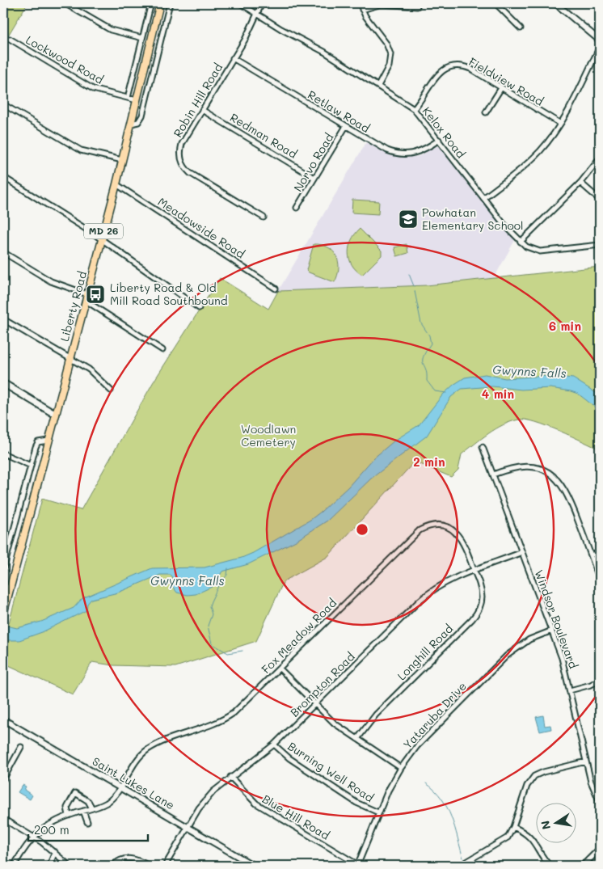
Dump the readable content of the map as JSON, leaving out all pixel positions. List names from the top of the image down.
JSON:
{
  "streets": {
    "main road": ["MD 26", "Liberty Road"],
    "street": [
      "Lockwood Road",
      "Fieldview Road",
      "Robin Hill Road",
      "Retlaw Road",
      "Kelox Road",
      "Redman Road",
      "Norvo Road",
      "Meadowside Road",
      "Windsor Boulevard",
      "Fox Meadow Road",
      "Longhill Road",
      "Brompton Road",
      "Yataruba Drive",
      "Burning Well Road",
      "Saint Lukes Lane",
      "Blue Hill Road"
    ]
  },
  "crossings": [
    ["Lockwood Road", "Liberty Road"],
    ["Fieldview Road", "Kelox Road"],
    ["Robin Hill Road", "Retlaw Road"],
    ["Robin Hill Road", "Kelox Road"],
    ["Robin Hill Road", "Redman Road"],
    ["Retlaw Road", "Kelox Road"],
    ["Retlaw Road", "Norvo Road"],
    ["Redman Road", "Norvo Road"],
    ["Meadowside Road", "Liberty Road"],
    ["Windsor Boulevard", "Brompton Road"],
    ["Windsor Boulevard", "Yataruba Drive"],
    ["Fox Meadow Road", "Longhill Road"],
    ["Fox Meadow Road", "Brompton Road"],
    ["Fox Meadow Road", "Saint Lukes Lane"],
    ["Longhill Road", "Brompton Road"],
    ["Brompton Road", "Burning Well Road"],
    ["Brompton Road", "Saint Lukes Lane"],
    ["Brompton Road", "Blue Hill Road"],
    ["Yataruba Drive", "Burning Well Road"],
    ["Yataruba Drive", "Blue Hill Road"]
  ],
  "water": ["Gwynns Falls"],
  "parks": ["Woodlawn Cemetery"],
  "places": {
    "school or university": ["Powhatan Elementary School"],
    "bus stop": ["Liberty Road & Old Mill Road Southbound"]
  },
  "scale_bar": "200 m",
  "north": "left",
  "rings": ["6 min", "4 min", "2 min"]
}
